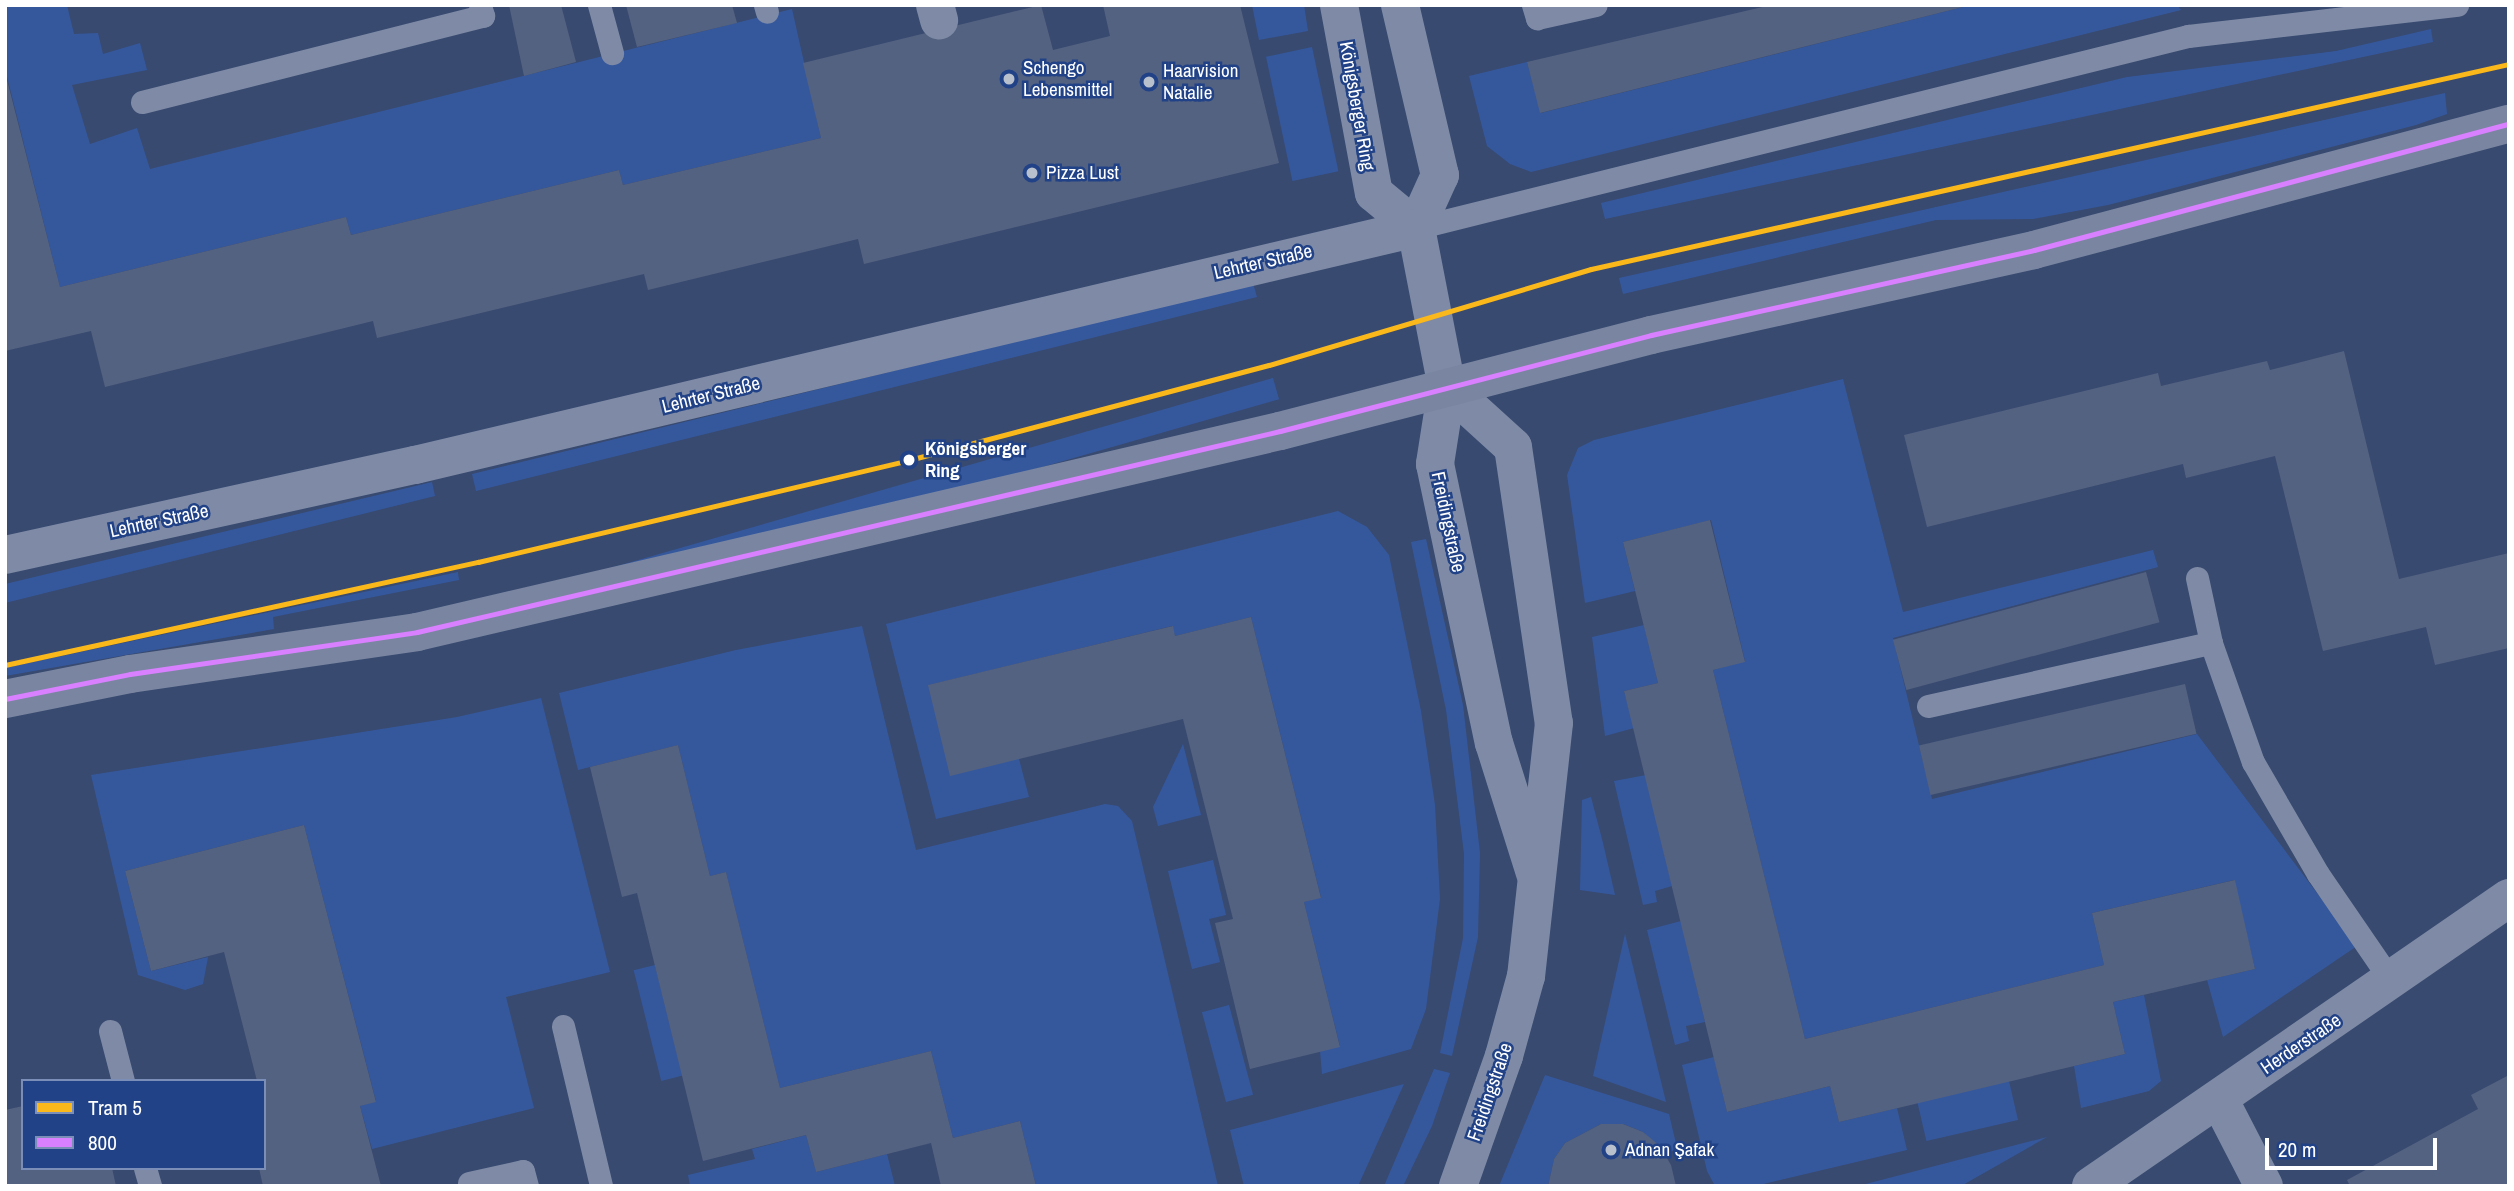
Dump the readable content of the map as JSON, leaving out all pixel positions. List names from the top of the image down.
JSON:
{
  "streets": {
    "street": [
      "Königsberger Ring",
      "Lehrter Straße",
      "Freidingstraße",
      "Herderstraße"
    ]
  },
  "crossings": [
    ["Königsberger Ring", "Lehrter Straße"]
  ],
  "places": [
    "Schengo Lebensmittel",
    "Haarvision Natalie",
    "Pizza Lust",
    "Königsberger Ring",
    "Adnan Şafak"
  ],
  "lines": ["tram line 5", "transit line 800"],
  "legend": ["Tram 5", "800"],
  "scale_bar": "20 m"
}
